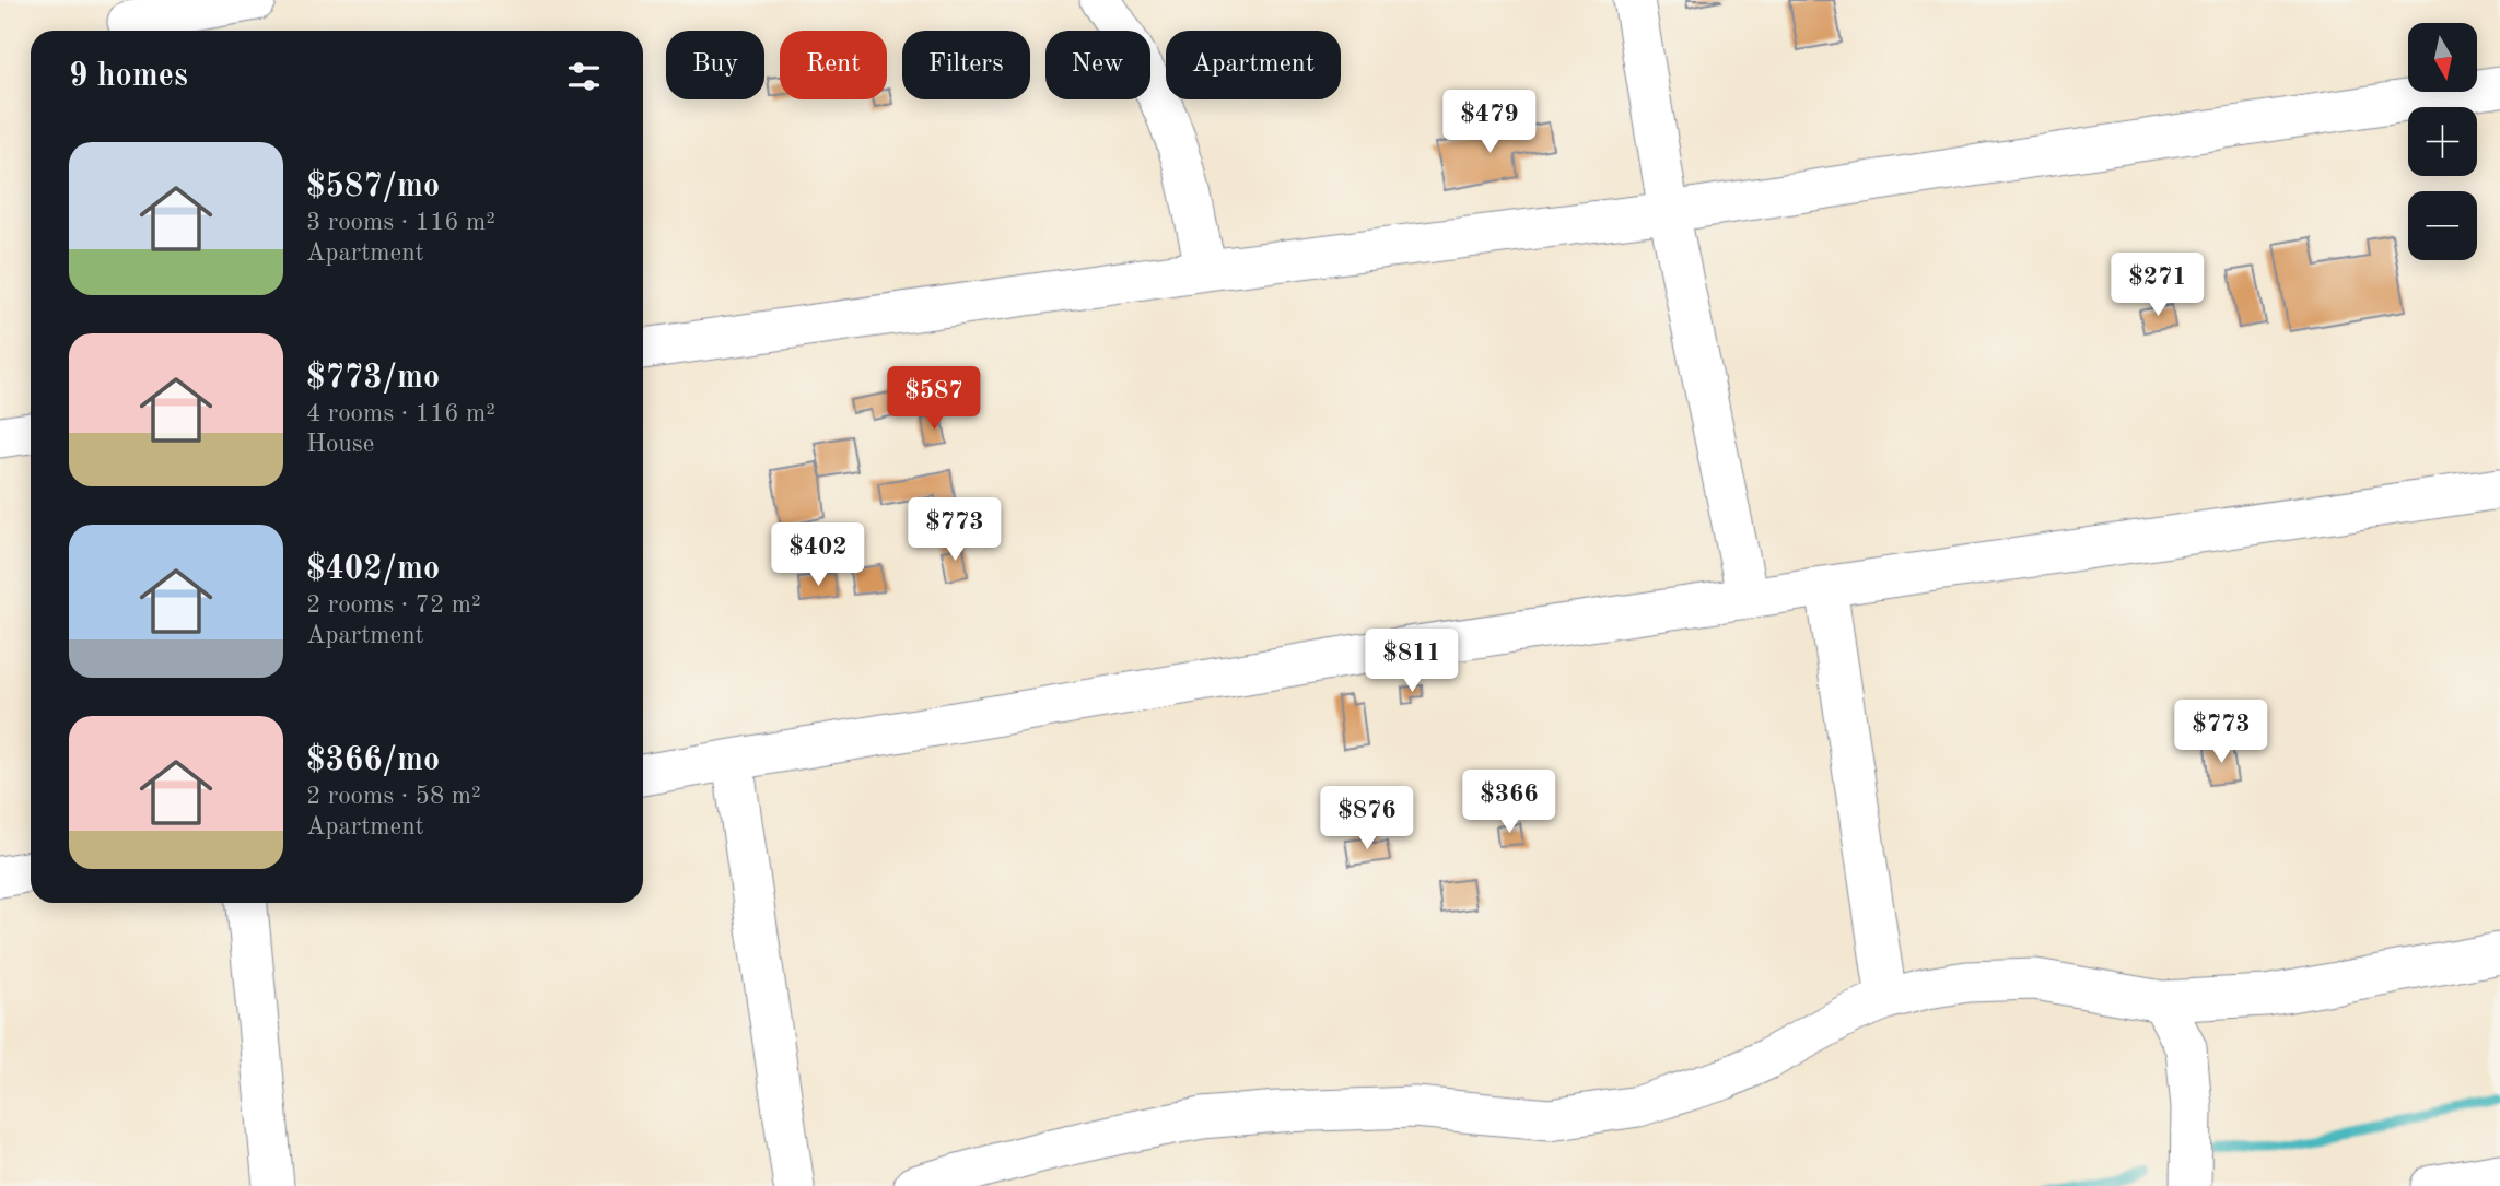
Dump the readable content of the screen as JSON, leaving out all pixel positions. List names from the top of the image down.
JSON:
{
  "north": "bottom",
  "page": {
    "map_buttons": ["+", "−"],
    "chip": [
      "Buy",
      "Rent",
      "Filters",
      "New",
      "Apartment"
    ],
    "heading": "9 homes",
    "price": [
      "$479",
      "$271",
      "$587",
      "$773",
      "$402",
      "$811",
      "$773",
      "$366",
      "$876"
    ],
    "list": [
      {
        "name": "$587/mo",
        "note": "3 rooms · 116 m² · Apartment"
      },
      {
        "name": "$773/mo",
        "note": "4 rooms · 116 m² · House"
      },
      {
        "name": "$402/mo",
        "note": "2 rooms · 72 m² · Apartment"
      },
      {
        "name": "$366/mo",
        "note": "2 rooms · 58 m² · Apartment"
      }
    ]
  }
}
